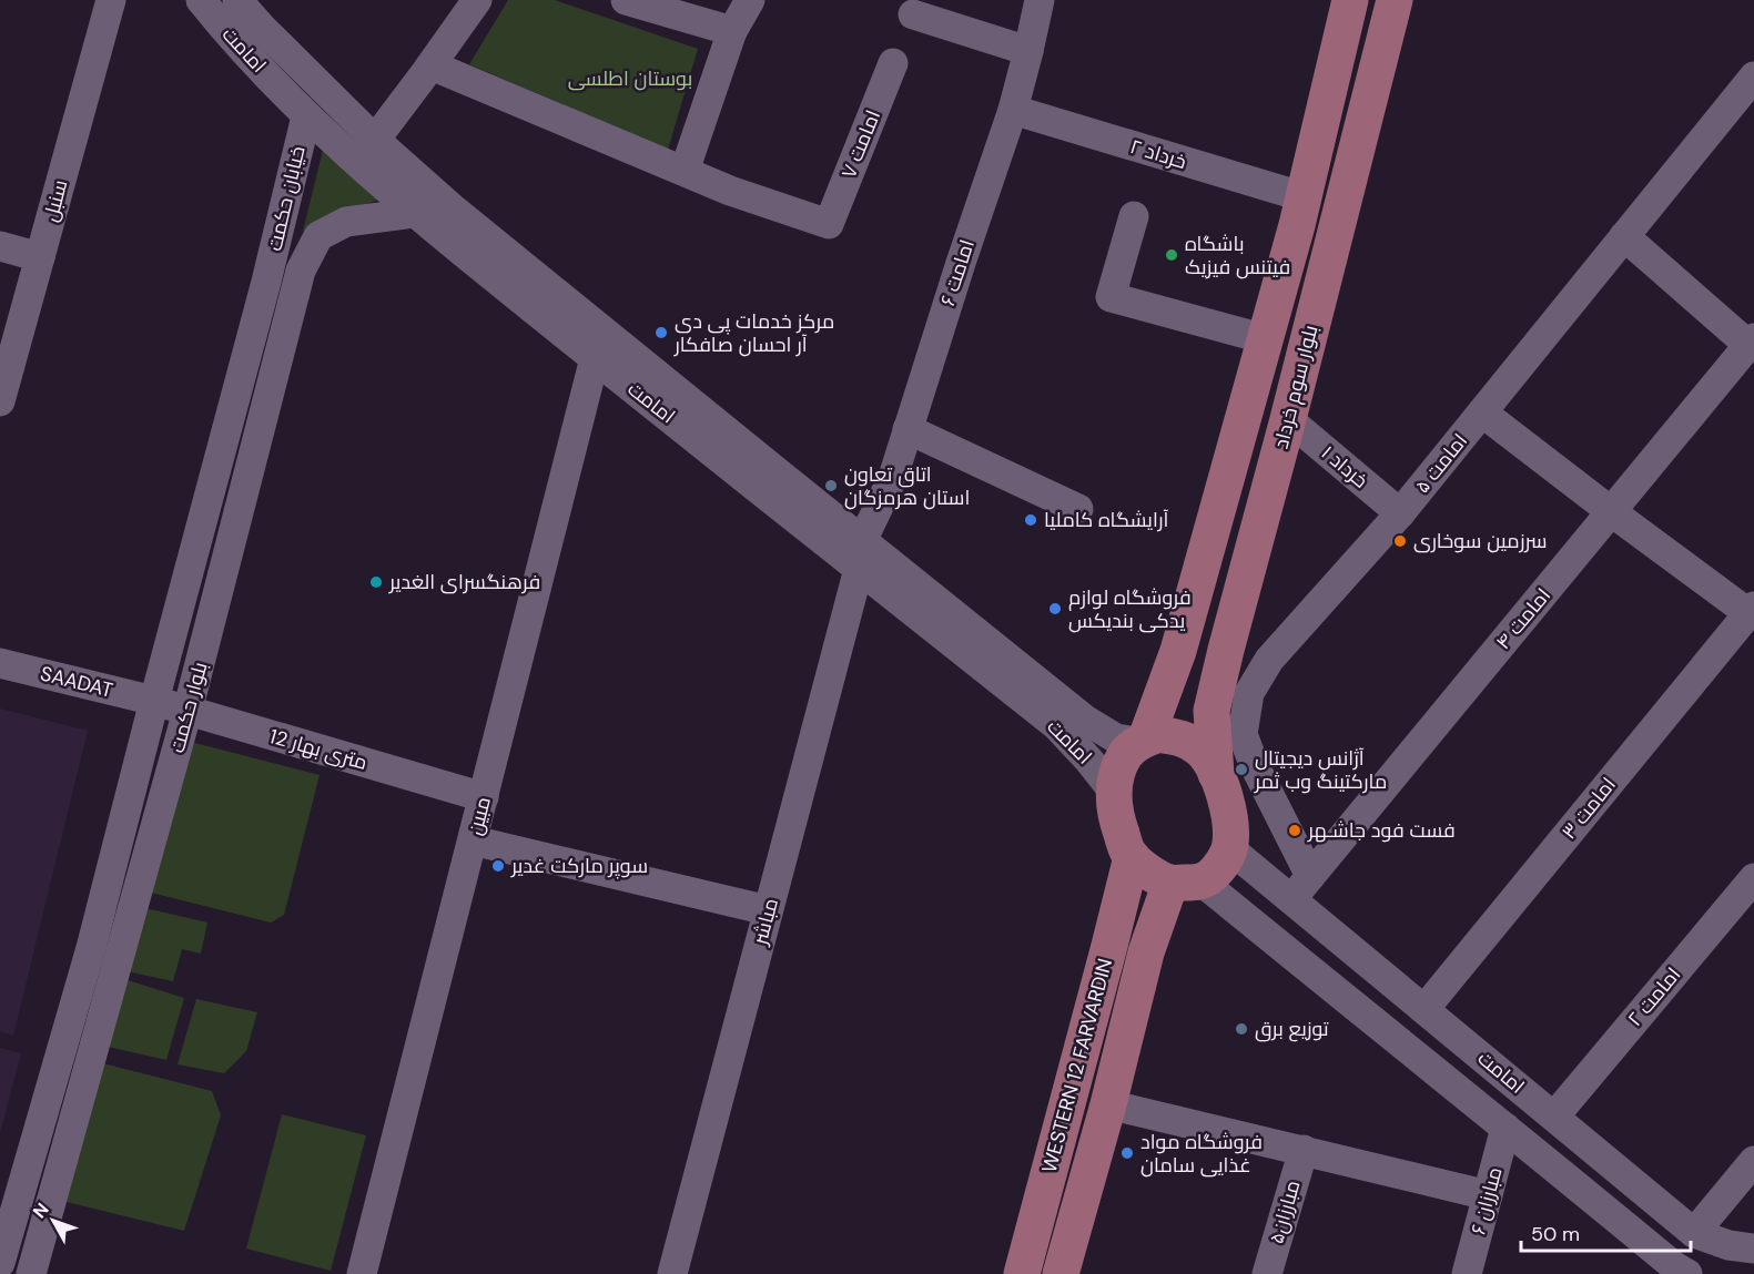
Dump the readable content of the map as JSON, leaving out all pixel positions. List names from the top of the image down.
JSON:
{
  "streets": {
    "main road": ["بلوار سوم خرداد", "WESTERN 12 FARVARDIN"],
    "street": [
      "امامت",
      "امامت ۷",
      "خرداد ۲",
      "خیابان حکمت",
      "سنبل",
      "امامت ۶",
      "امامت ۵",
      "خرداد ۱",
      "امامت ۴",
      "SAADAT",
      "بلوار حکمت",
      "12 متری بهار",
      "امامت ۳",
      "مبین",
      "مباشر",
      "امامت ۲",
      "مبارزان ۶",
      "مبارزان۵"
    ]
  },
  "crossings": [
    ["امامت", "خیابان حکمت"],
    ["امامت", "امامت ۶"],
    ["امامت", "بلوار سوم خرداد"],
    ["امامت", "امامت ۴"],
    ["امامت", "بلوار حکمت"],
    ["امامت", "امامت ۳"],
    ["امامت", "مبین"],
    ["امامت", "مباشر"],
    ["امامت", "امامت ۲"],
    ["امامت", "WESTERN 12 FARVARDIN"],
    ["امامت", "مبارزان ۶"],
    ["خرداد ۲", "امامت ۶"],
    ["خرداد ۲", "بلوار سوم خرداد"],
    ["خیابان حکمت", "بلوار حکمت"],
    ["امامت ۶", "مباشر"],
    ["بلوار سوم خرداد", "خرداد ۱"],
    ["بلوار سوم خرداد", "WESTERN 12 FARVARDIN"],
    ["امامت ۵", "خرداد ۱"],
    ["امامت ۵", "امامت ۴"],
    ["SAADAT", "بلوار حکمت"],
    ["SAADAT", "12 متری بهار"],
    ["بلوار حکمت", "12 متری بهار"],
    ["12 متری بهار", "مبین"]
  ],
  "parks": ["بوستان اطلسی"],
  "places": [
    "باشگاه فیتنس فیزیک",
    "مرکز خدمات پی دی آر احسان صافکار",
    "اتاق تعاون استان هرمزگان",
    "آرایشگاه کاملیا",
    "سرزمین سوخاری",
    "فرهنگسرای الغدیر",
    "فروشگاه لوازم یدکی بندیکس",
    "آژانس دیجیتال مارکتینگ وب ثمر",
    "فست فود جاشـهر",
    "سوپر مارکت غدیر",
    "توزیع برق",
    "فروشگاه مواد غذایی سامان"
  ],
  "scale_bar": "50 m",
  "north": "top left"
}
